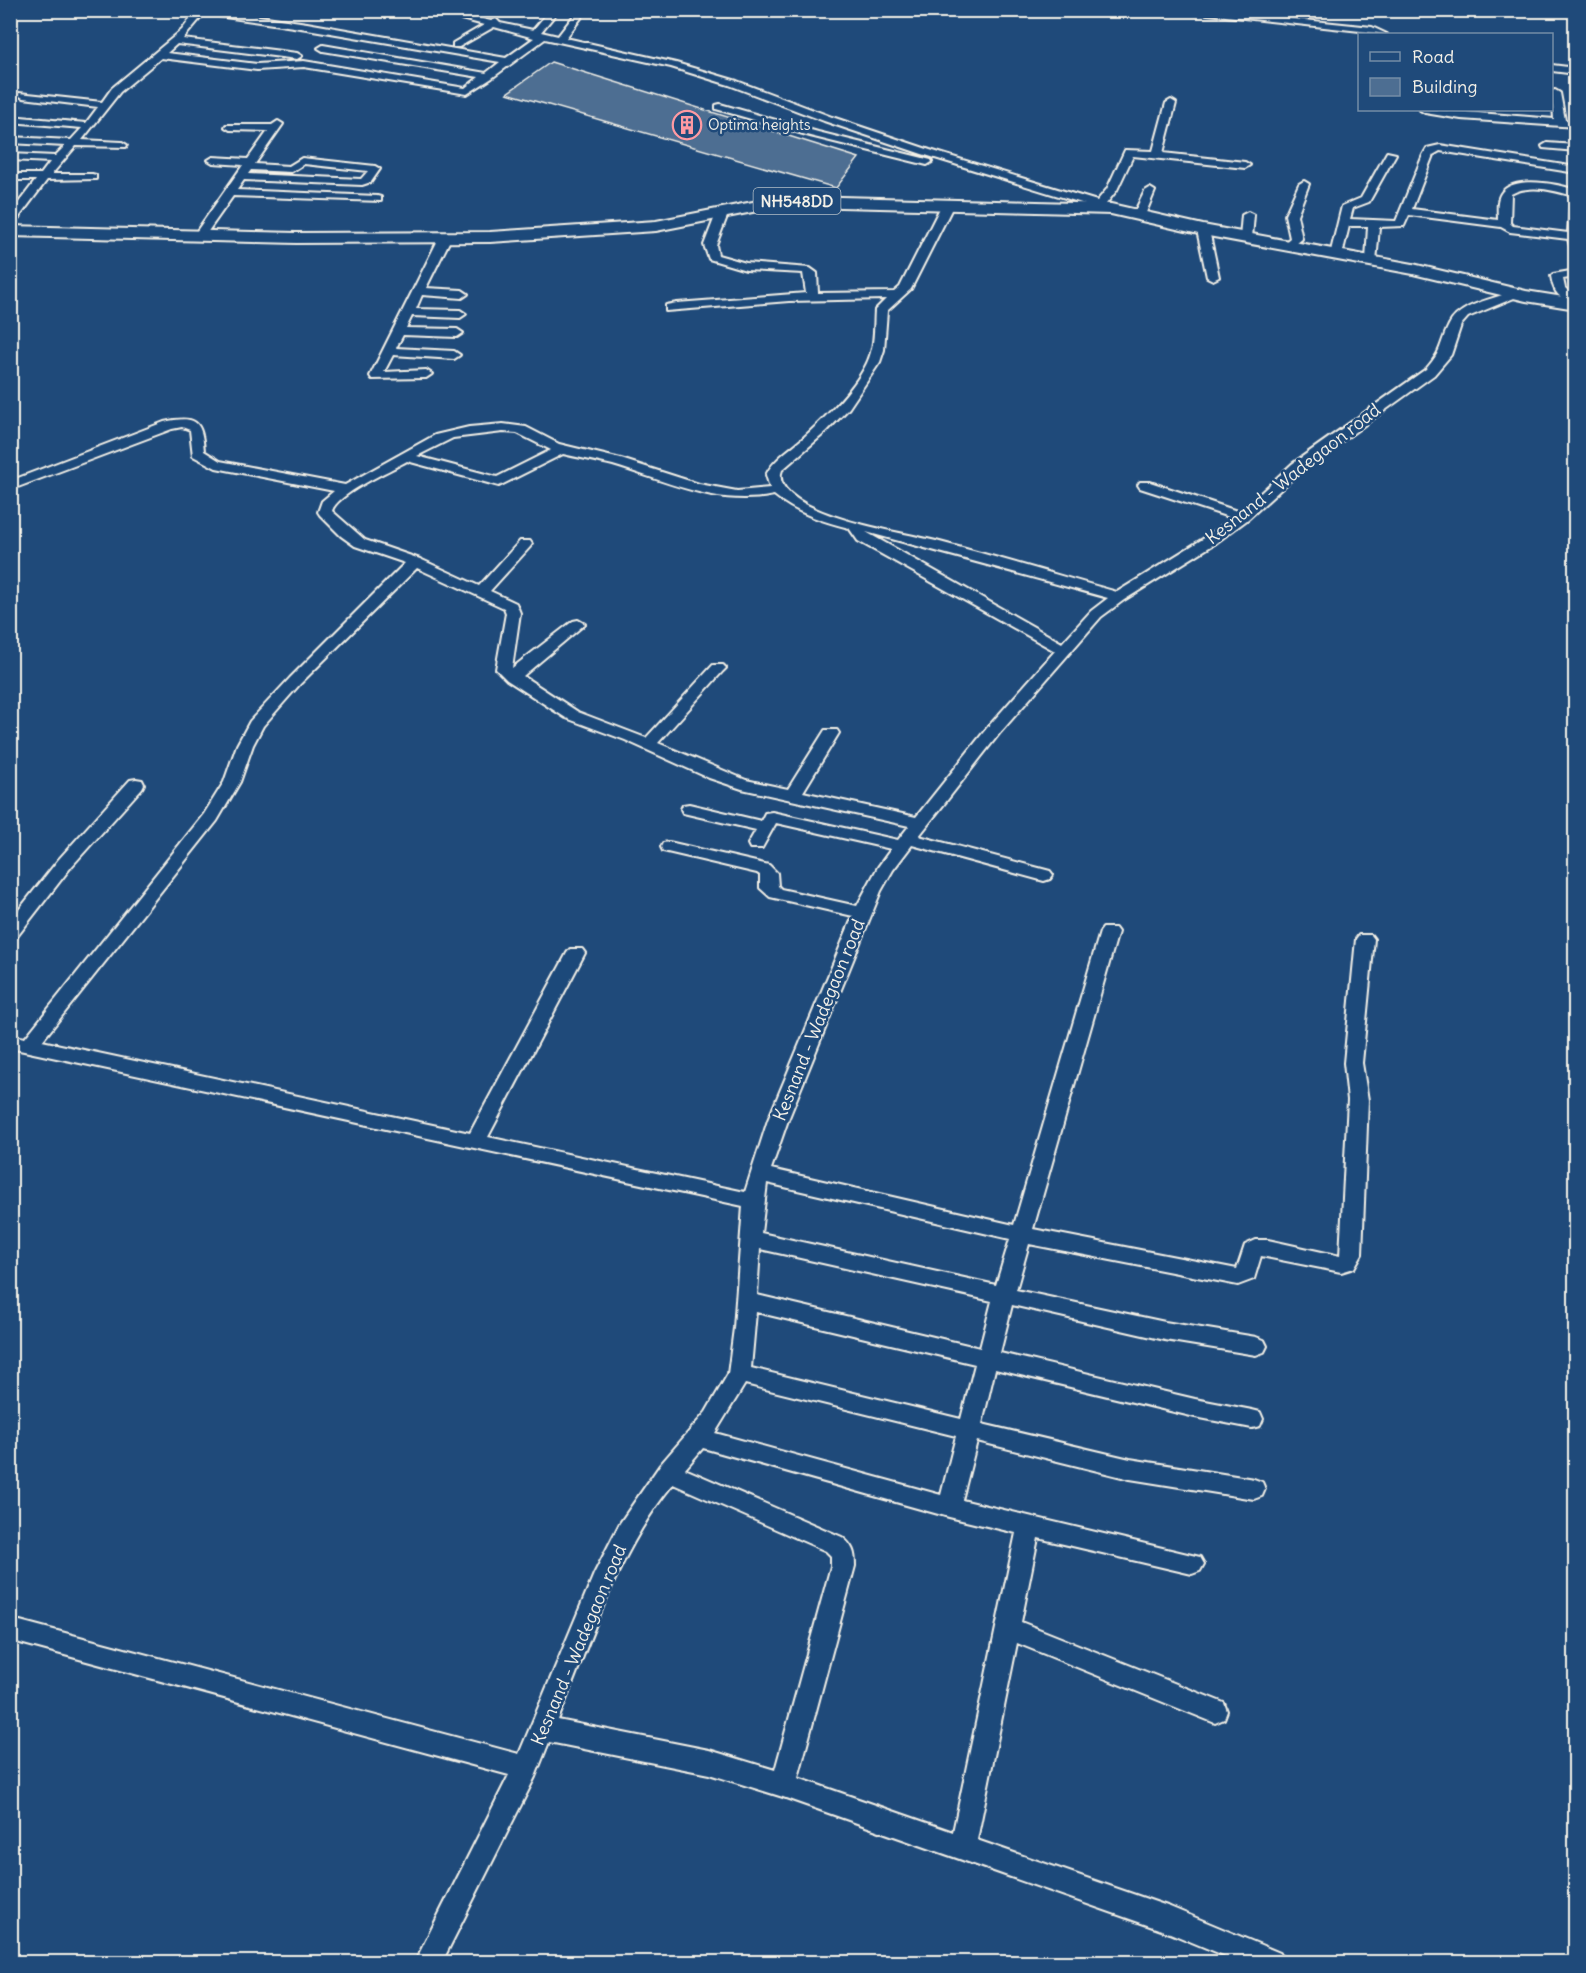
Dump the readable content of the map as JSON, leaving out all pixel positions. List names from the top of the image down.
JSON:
{
  "streets": {
    "highway": ["NH548DD"],
    "street": ["Kesnand - Wadegaon road"]
  },
  "crossings": [
    ["NH548DD", "Kesnand - Wadegaon road"]
  ],
  "places": {
    "building": ["Optima heights"]
  },
  "legend": ["Road", "Building"]
}
